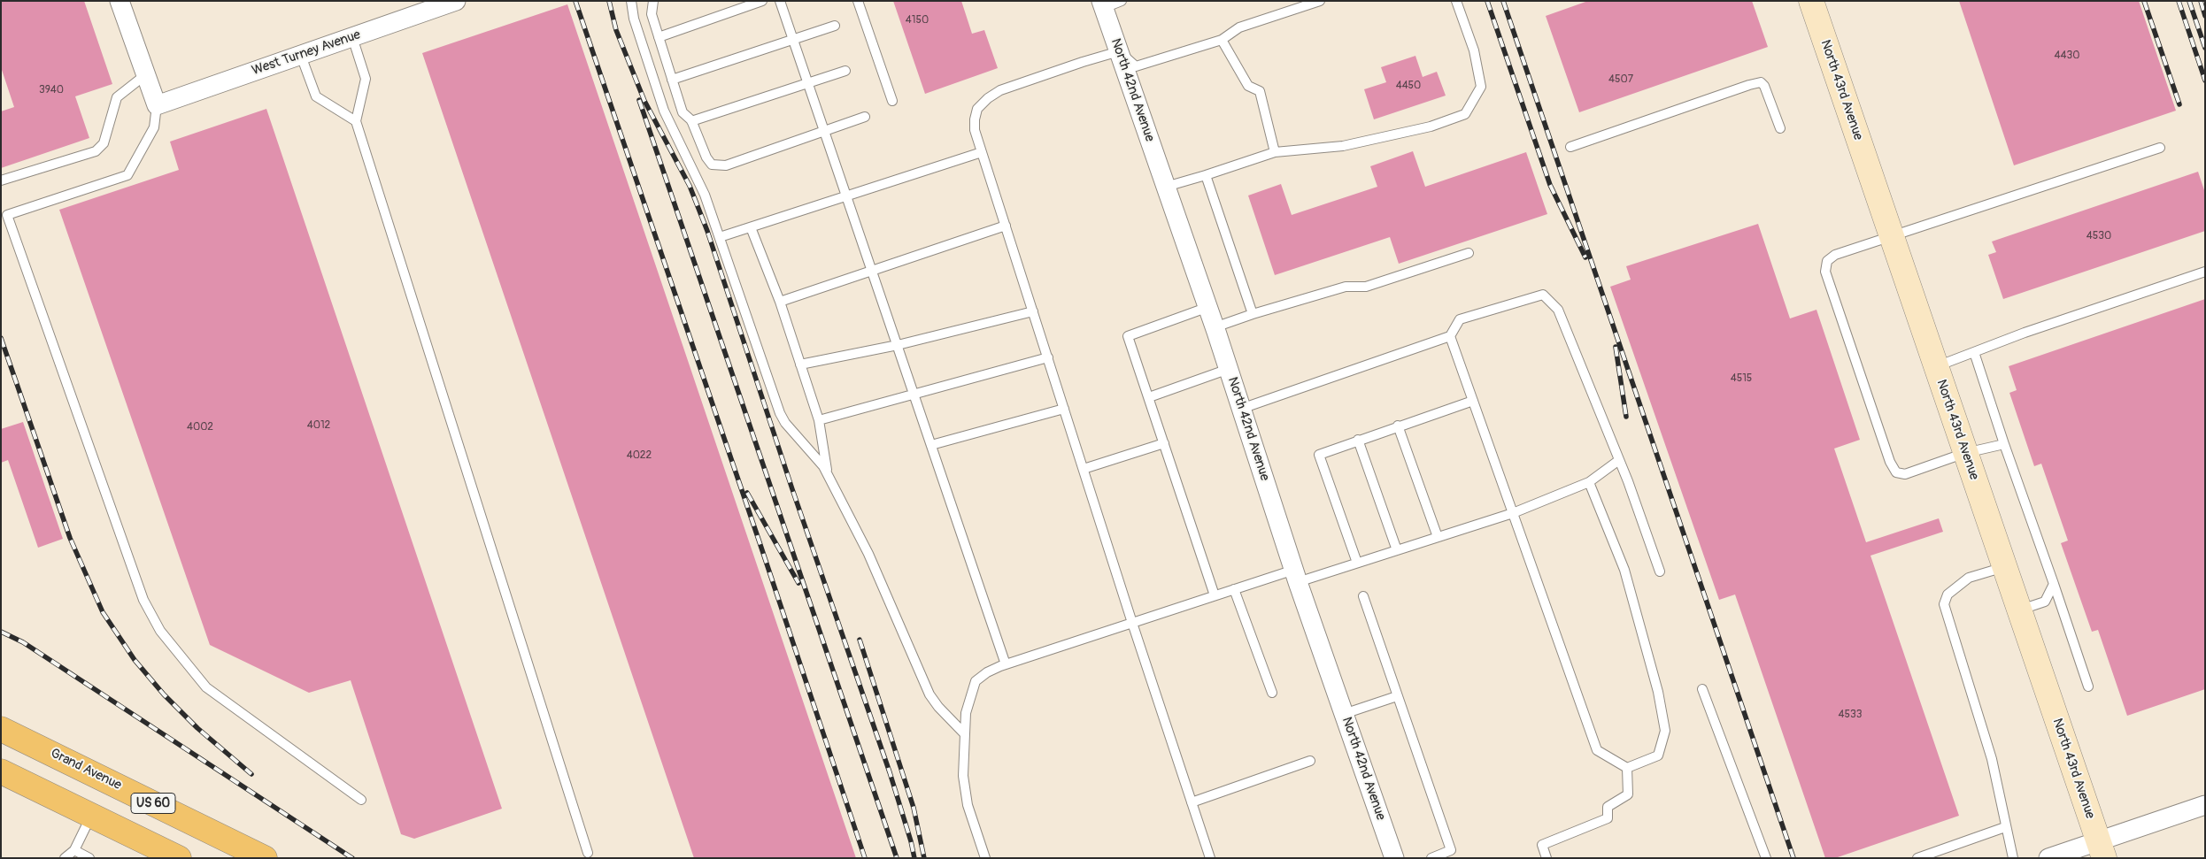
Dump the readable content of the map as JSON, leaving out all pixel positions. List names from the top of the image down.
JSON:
{
  "streets": {
    "highway": ["Grand Avenue", "US 60"],
    "main road": ["North 43rd Avenue"],
    "street": ["West Turney Avenue", "North 42nd Avenue"]
  },
  "house_numbers": [
    "4150",
    "4430",
    "4507",
    "4450",
    "3940",
    "4530",
    "4515",
    "4012",
    "4002",
    "4022",
    "4533"
  ]
}
